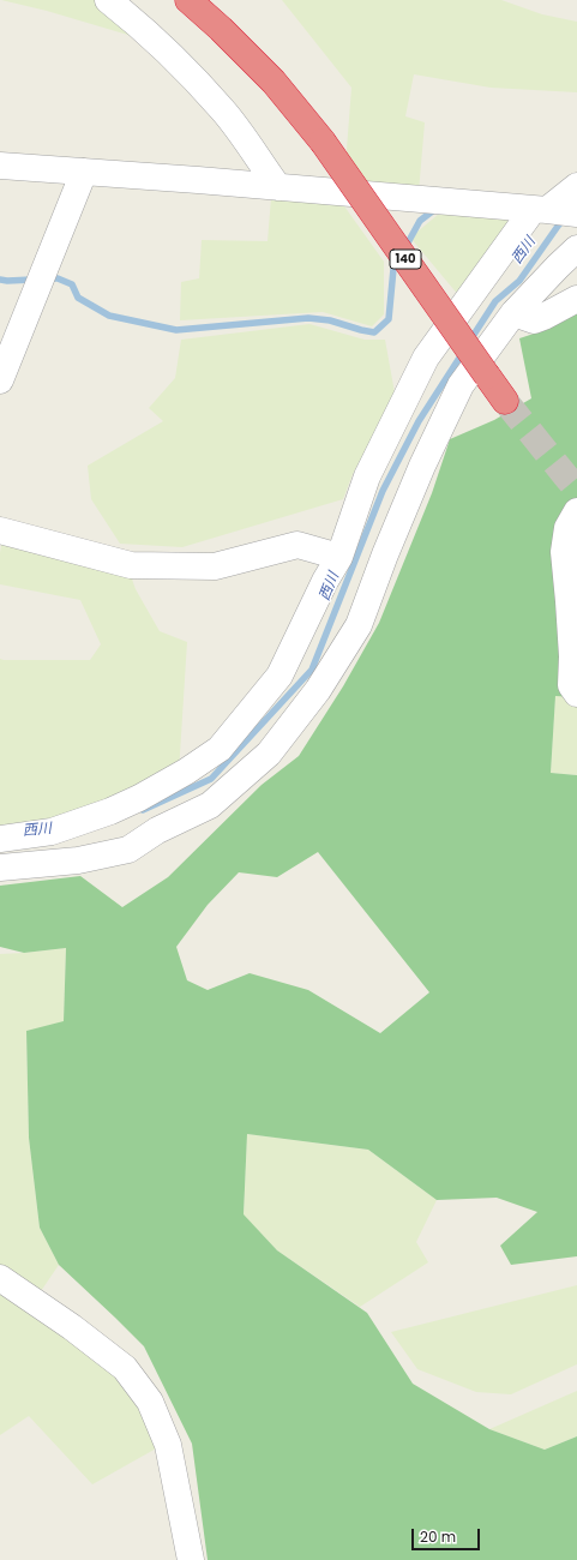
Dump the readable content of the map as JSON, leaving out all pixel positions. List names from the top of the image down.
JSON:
{
  "streets": {
    "highway": ["140"]
  },
  "water": ["西川"],
  "scale_bar": "20 m"
}
